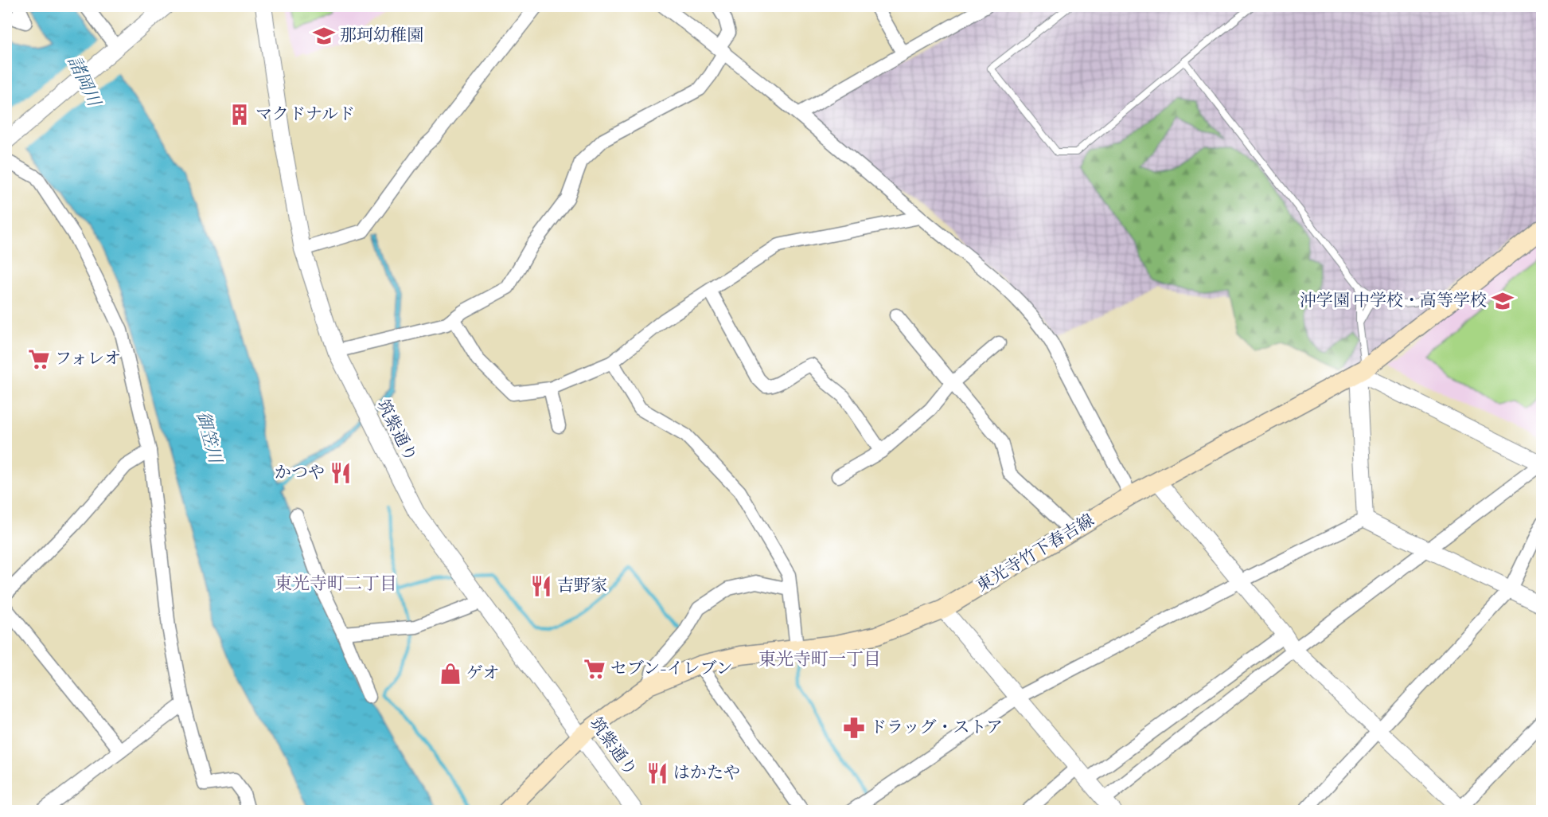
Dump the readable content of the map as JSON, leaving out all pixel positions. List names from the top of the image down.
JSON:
{
  "streets": {
    "main road": ["東光寺竹下春吉線"],
    "street": ["筑紫通り"]
  },
  "crossings": [
    ["筑紫通り", "東光寺竹下春吉線"]
  ],
  "districts": ["東光寺町二丁目", "東光寺町一丁目"],
  "water": ["諸岡川", "御笠川"],
  "places": {
    "school or university": ["那珂幼稚園", "沖学園 中学校・高等学校"],
    "building": ["マクドナルド"],
    "supermarket": ["フォレオ", "セブン-イレブン"],
    "restaurant": ["かつや", "吉野家", "はかたや"],
    "shop": ["ゲオ"],
    "pharmacy": ["ドラッグ・ストア"]
  }
}
